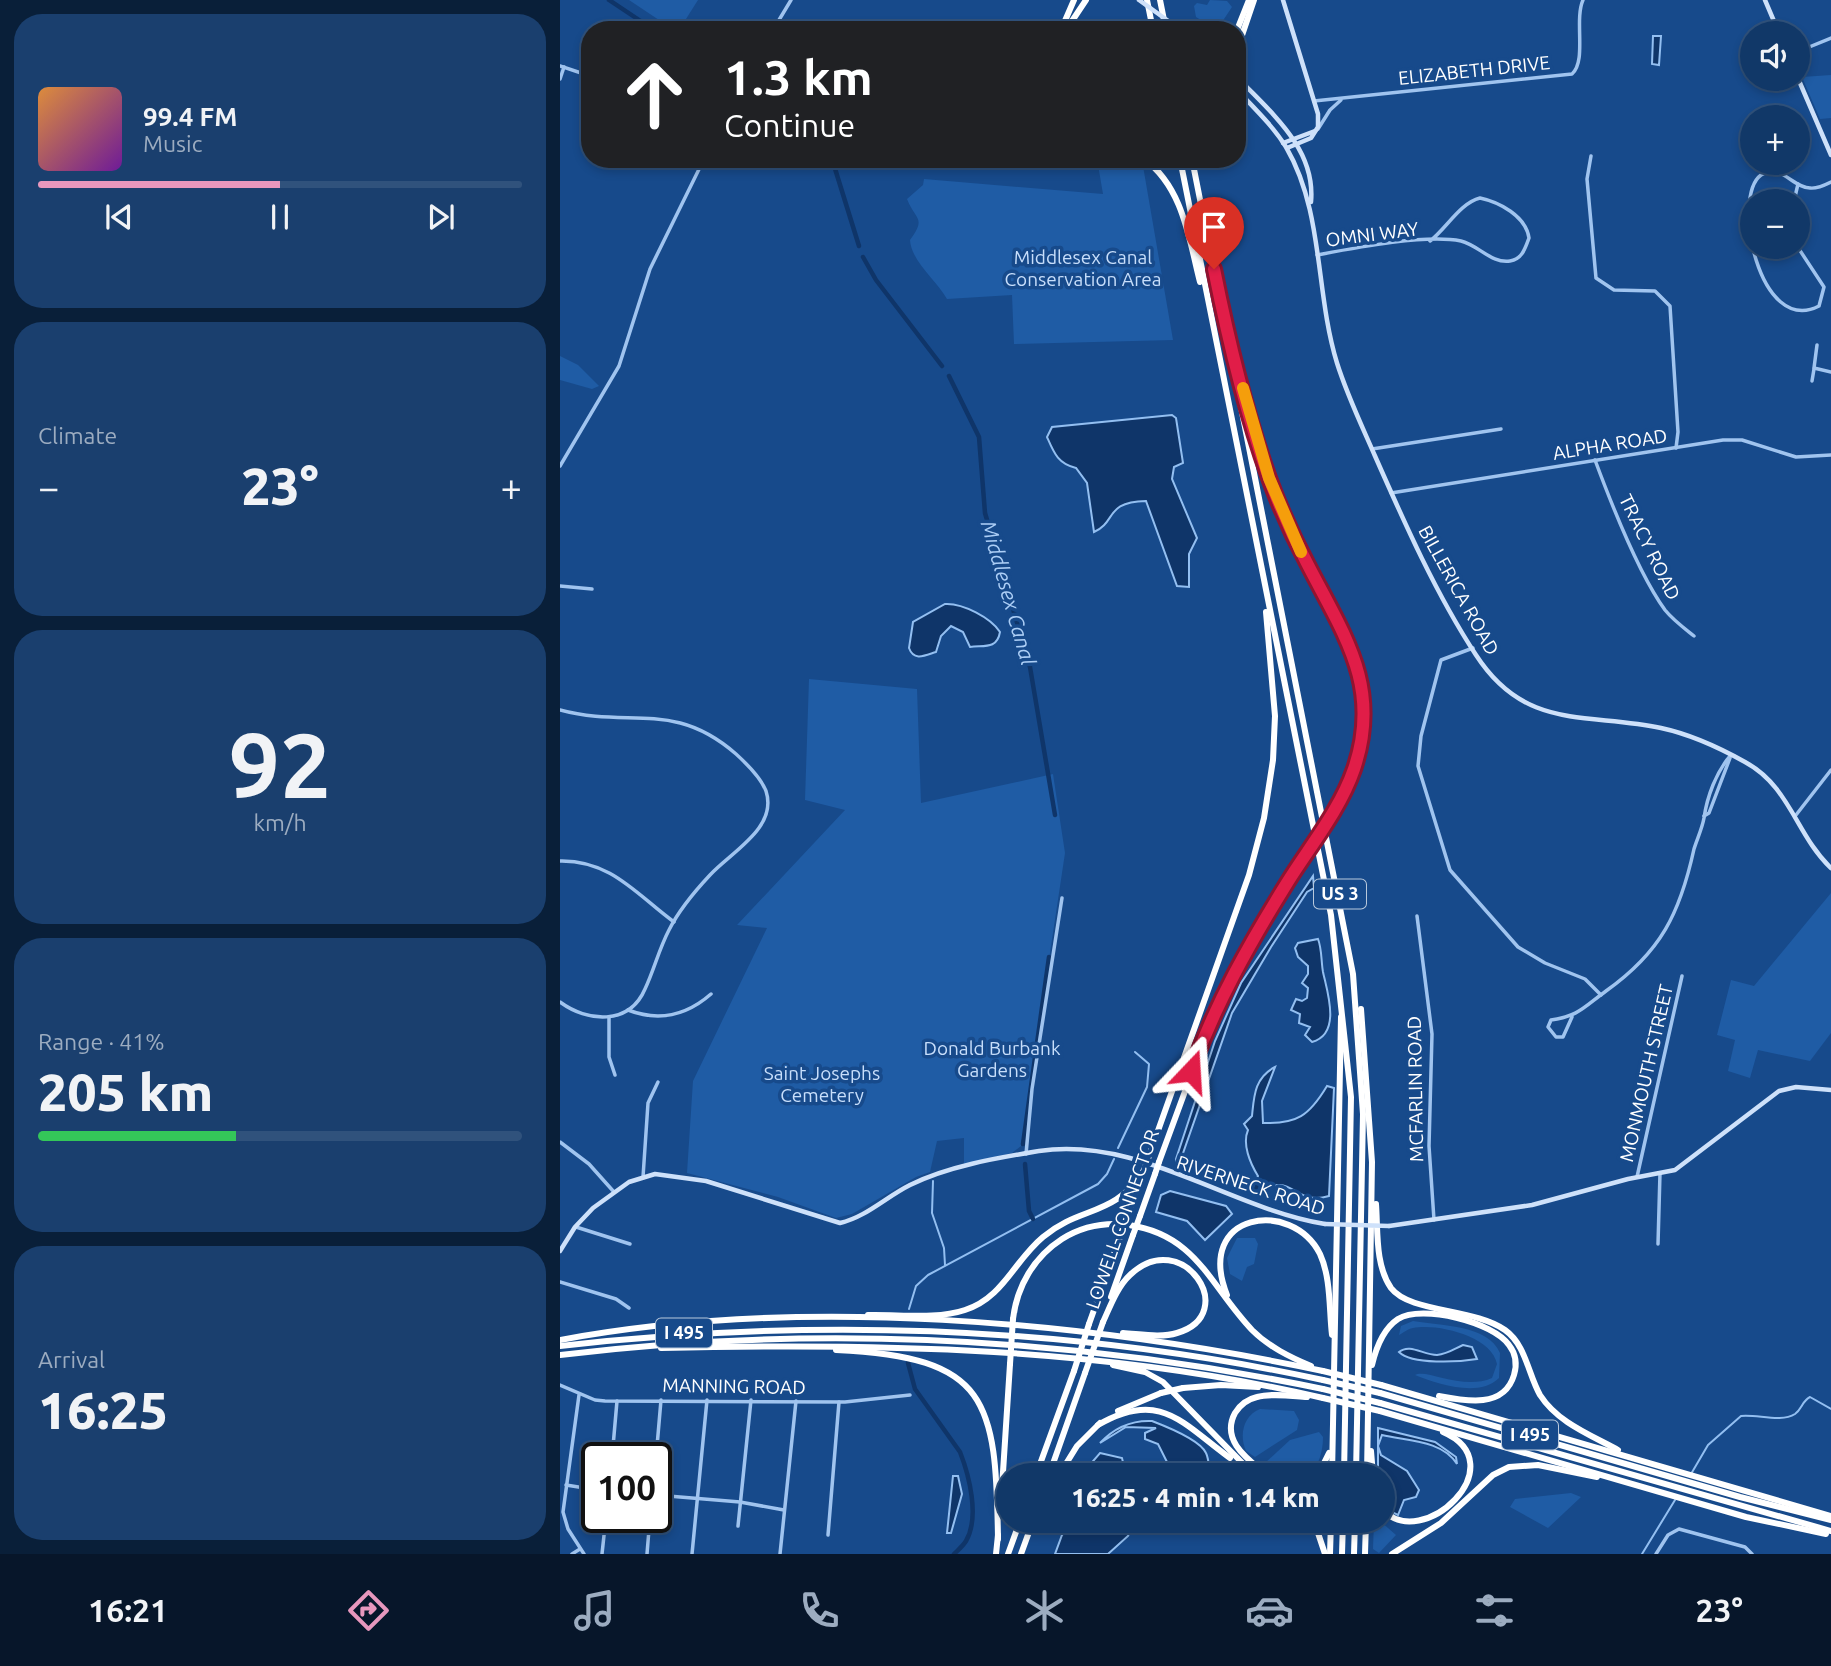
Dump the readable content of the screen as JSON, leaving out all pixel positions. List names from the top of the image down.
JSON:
{
  "streets": {
    "highway": ["US 3", "LOWELL CONNECTOR", "I 495"],
    "main road": ["BILLERICA ROAD", "RIVERNECK ROAD"],
    "street": [
      "ELIZABETH DRIVE",
      "OMNI WAY",
      "ALPHA ROAD",
      "TRACY ROAD",
      "MONMOUTH STREET",
      "MCFARLIN ROAD",
      "MANNING ROAD"
    ]
  },
  "crossings": [
    ["OMNI WAY", "BILLERICA ROAD"],
    ["ALPHA ROAD", "TRACY ROAD"],
    ["ALPHA ROAD", "BILLERICA ROAD"],
    ["US 3", "LOWELL CONNECTOR"],
    ["MONMOUTH STREET", "RIVERNECK ROAD"],
    ["MCFARLIN ROAD", "RIVERNECK ROAD"]
  ],
  "water": ["Middlesex Canal"],
  "parks": ["Middlesex Canal Conservation Area", "Donald Burbank Gardens", "Saint Josephs Cemetery"],
  "page": {
    "map_buttons": ["+", "−"],
    "turn": ["1.3 km", "Continue"],
    "song": ["99.4 FM", "Music"],
    "tile": [
      "Climate",
      ["92", "km/h"],
      ["Range · 41%", "205 km"],
      ["Arrival", "16:25"]
    ],
    "heat": ["−", "23°", "+"],
    "limit": "100",
    "trip": "16:25 · 4 min · 1.4 km",
    "tabs": ["16:21", "23°"]
  }
}
